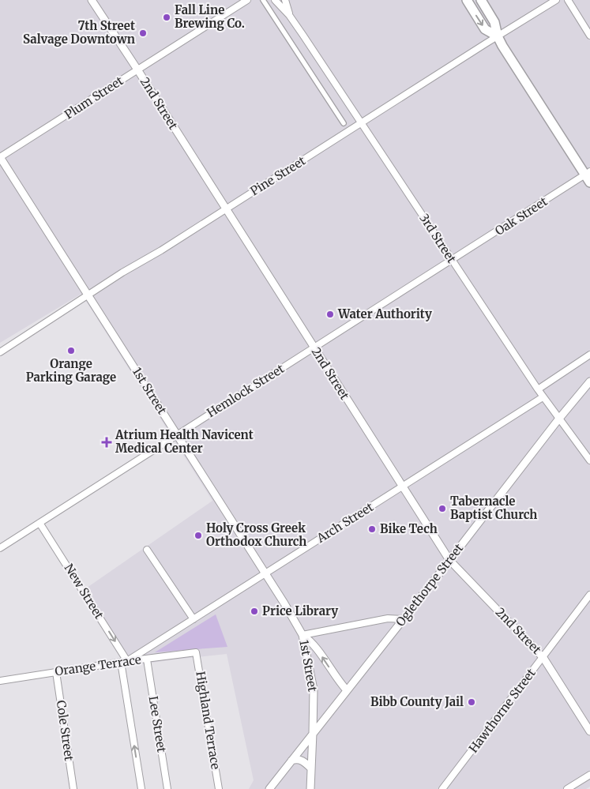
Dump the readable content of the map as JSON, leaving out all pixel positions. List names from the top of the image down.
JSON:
{
  "streets": {
    "street": [
      "Plum Street",
      "2nd Street",
      "Pine Street",
      "Oak Street",
      "3rd Street",
      "1st Street",
      "Hemlock Street",
      "Arch Street",
      "Oglethorpe Street",
      "New Street",
      "Orange Terrace",
      "Hawthorne Street",
      "Highland Terrace",
      "Lee Street",
      "Cole Street"
    ]
  },
  "crossings": [
    ["Plum Street", "2nd Street"],
    ["Plum Street", "1st Street"],
    ["2nd Street", "Pine Street"],
    ["2nd Street", "Hemlock Street"],
    ["2nd Street", "Arch Street"],
    ["2nd Street", "Oglethorpe Street"],
    ["2nd Street", "Hawthorne Street"],
    ["Pine Street", "3rd Street"],
    ["Pine Street", "1st Street"],
    ["Oak Street", "3rd Street"],
    ["Oak Street", "Hemlock Street"],
    ["3rd Street", "Hemlock Street"],
    ["3rd Street", "Arch Street"],
    ["3rd Street", "Oglethorpe Street"],
    ["1st Street", "Hemlock Street"],
    ["1st Street", "Arch Street"],
    ["1st Street", "Oglethorpe Street"],
    ["Hemlock Street", "New Street"],
    ["Arch Street", "New Street"],
    ["Arch Street", "Orange Terrace"],
    ["New Street", "Orange Terrace"],
    ["Orange Terrace", "Highland Terrace"],
    ["Orange Terrace", "Lee Street"],
    ["Orange Terrace", "Cole Street"]
  ],
  "one_way": ["New Street"],
  "places": {
    "other": [
      "Fall Line Brewing Co.",
      "7th Street Salvage Downtown",
      "Water Authority",
      "Orange Parking Garage",
      "Tabernacle Baptist Church",
      "Bike Tech",
      "Holy Cross Greek Orthodox Church",
      "Price Library",
      "Bibb County Jail"
    ],
    "health": ["Atrium Health Navicent Medical Center"]
  }
}
